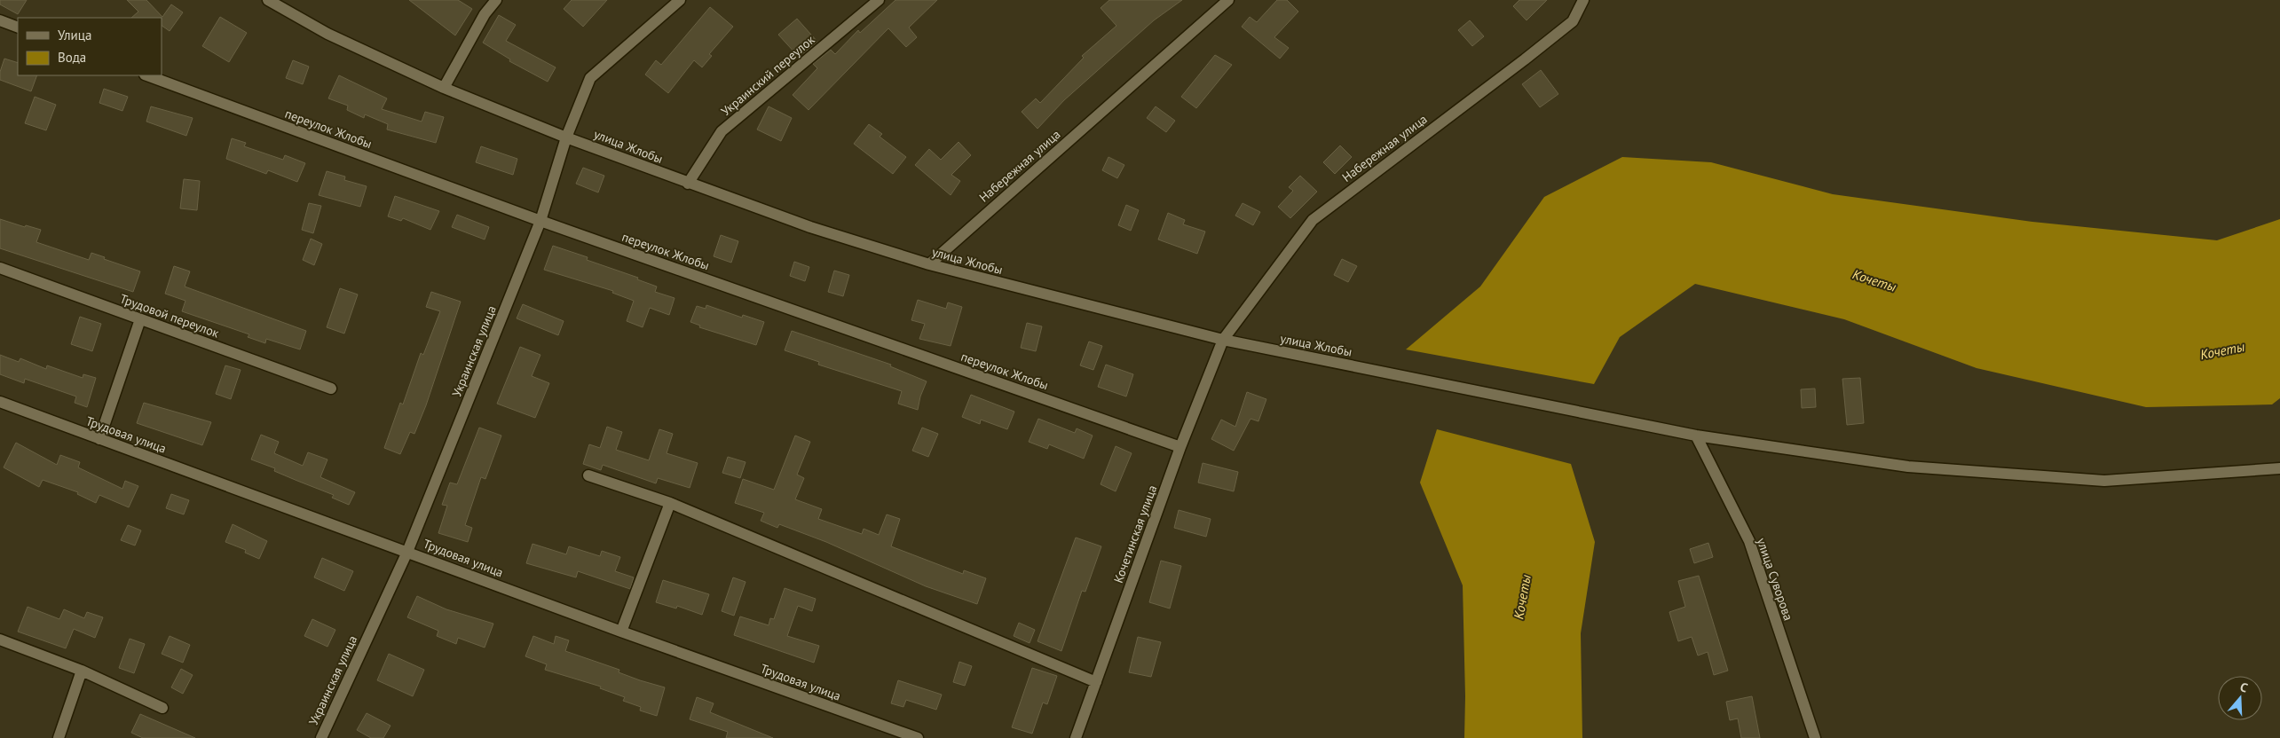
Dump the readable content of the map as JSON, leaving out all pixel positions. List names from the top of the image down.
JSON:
{
  "streets": {
    "street": [
      "Украинский переулок",
      "переулок Жлобы",
      "улица Жлобы",
      "Набережная улица",
      "Трудовой переулок",
      "Украинская улица",
      "Трудовая улица",
      "Кочетинская улица",
      "улица Суворова"
    ]
  },
  "crossings": [
    ["Украинский переулок", "улица Жлобы"],
    ["переулок Жлобы", "Украинская улица"],
    ["переулок Жлобы", "Кочетинская улица"],
    ["улица Жлобы", "Набережная улица"],
    ["улица Жлобы", "Украинская улица"],
    ["улица Жлобы", "Кочетинская улица"],
    ["улица Жлобы", "улица Суворова"],
    ["Набережная улица", "Кочетинская улица"],
    ["Украинская улица", "Трудовая улица"]
  ],
  "water": ["Кочеты"],
  "legend": ["Улица", "Вода"],
  "north": "top"
}
